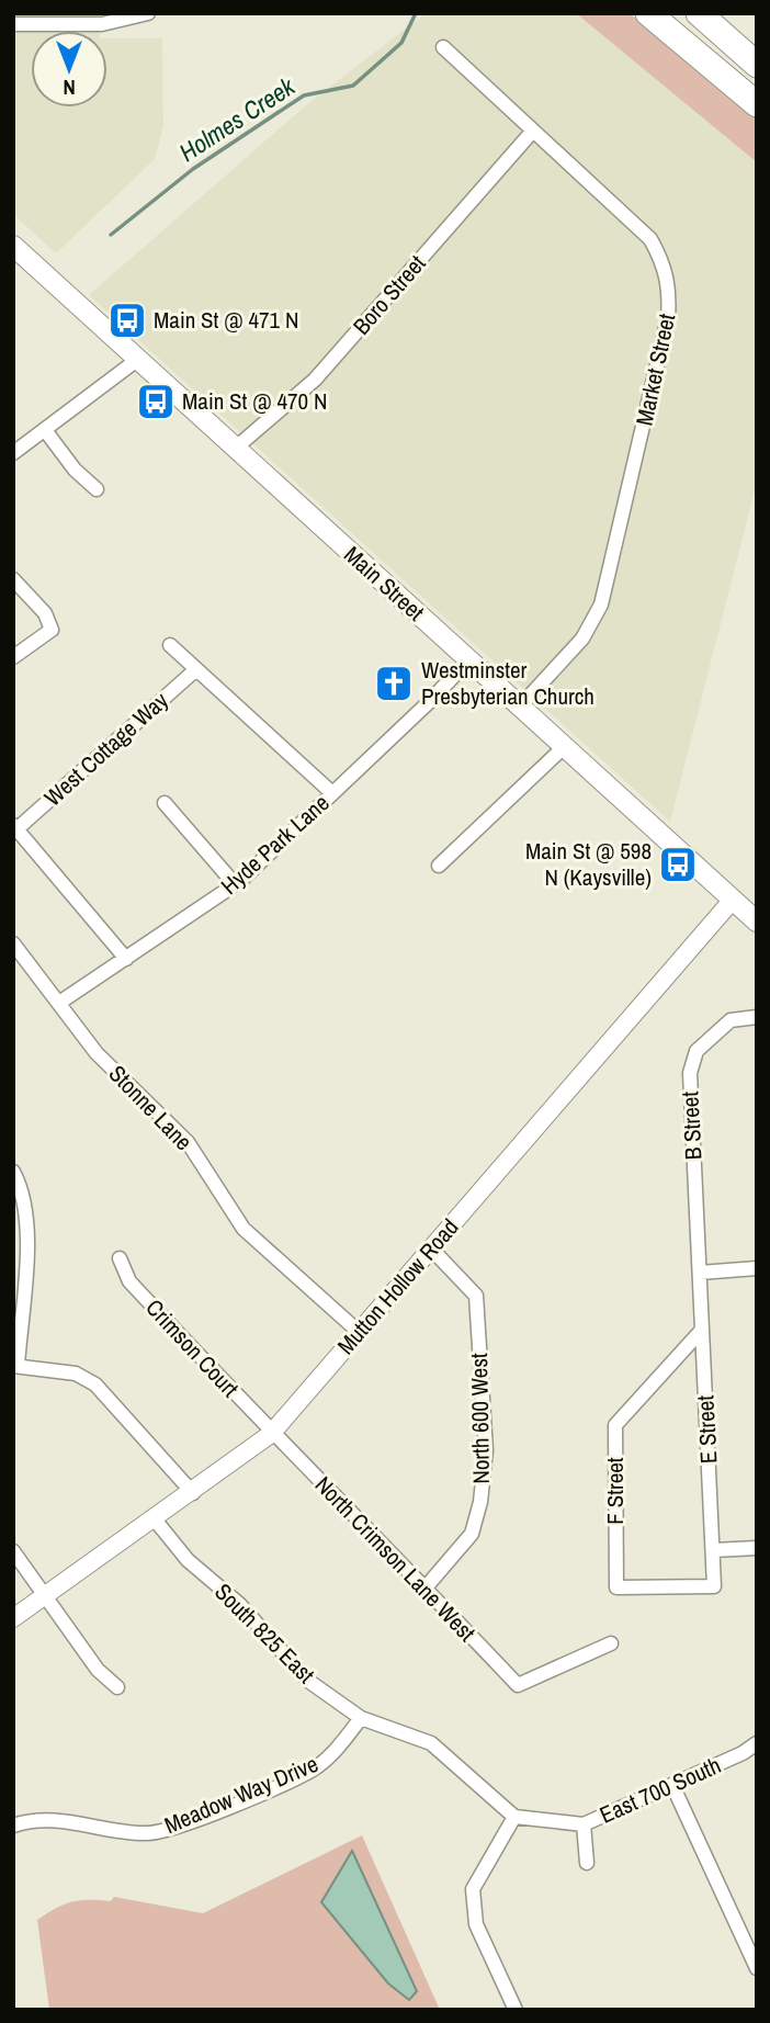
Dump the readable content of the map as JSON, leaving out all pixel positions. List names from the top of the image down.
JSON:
{
  "streets": {
    "main road": ["Main Street"],
    "street": [
      "Boro Street",
      "Market Street",
      "West Cottage Way",
      "Hyde Park Lane",
      "Stonne Lane",
      "B Street",
      "Mutton Hollow Road",
      "Crimson Court",
      "North 600 West",
      "E Street",
      "F Street",
      "North Crimson Lane West",
      "South 825 East",
      "East 700 South",
      "Meadow Way Drive"
    ]
  },
  "crossings": [
    ["Boro Street", "Market Street"],
    ["Boro Street", "Main Street"],
    ["Market Street", "Main Street"],
    ["Main Street", "Hyde Park Lane"],
    ["Main Street", "Mutton Hollow Road"],
    ["Hyde Park Lane", "Stonne Lane"],
    ["Stonne Lane", "Mutton Hollow Road"],
    ["B Street", "E Street"],
    ["Mutton Hollow Road", "Crimson Court"],
    ["Mutton Hollow Road", "North 600 West"],
    ["Mutton Hollow Road", "North Crimson Lane West"],
    ["Mutton Hollow Road", "South 825 East"],
    ["Crimson Court", "North Crimson Lane West"],
    ["North 600 West", "North Crimson Lane West"],
    ["E Street", "F Street"],
    ["South 825 East", "East 700 South"],
    ["South 825 East", "Meadow Way Drive"]
  ],
  "water": ["Holmes Creek"],
  "places": {
    "bus stop": ["Main St @ 471 N", "Main St @ 470 N", "Main St @ 598 N (Kaysville)"],
    "church": ["Westminster Presbyterian Church"]
  },
  "north": "bottom"
}
